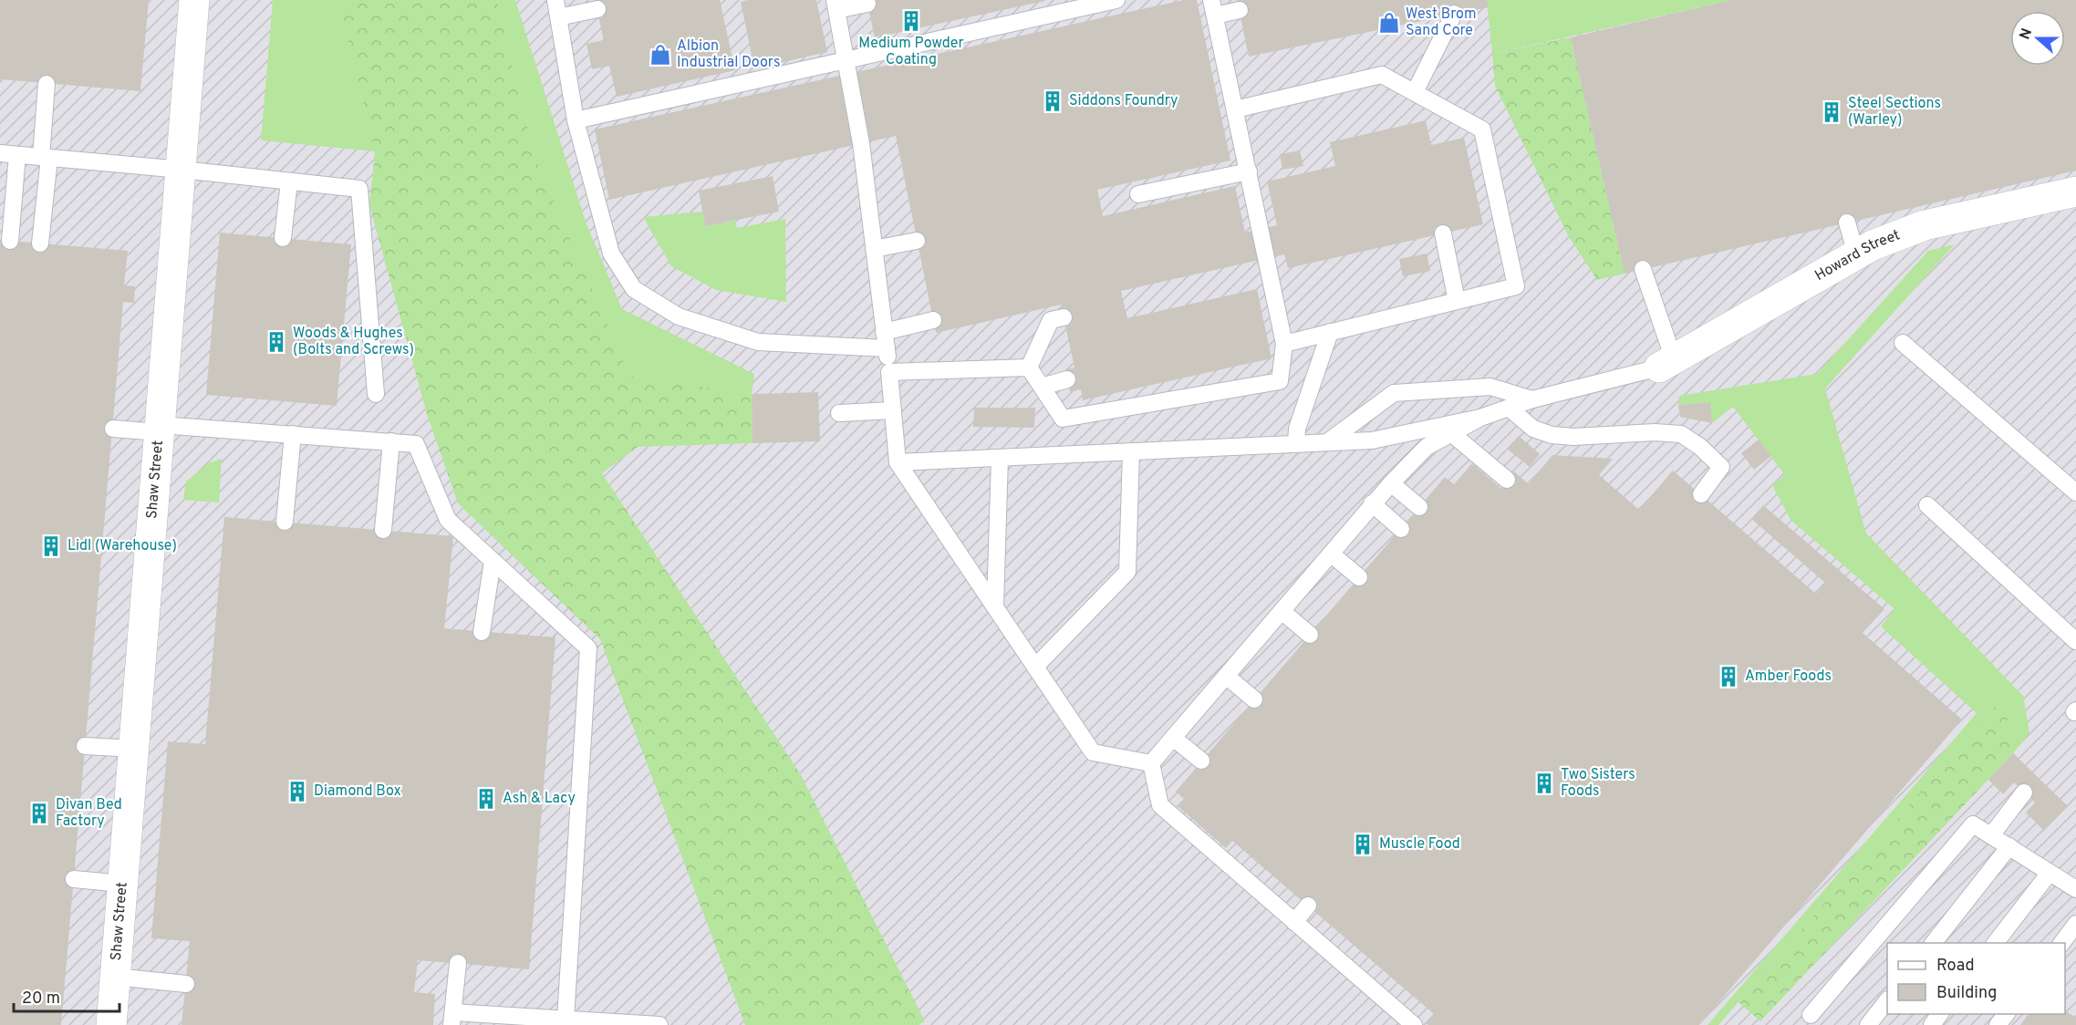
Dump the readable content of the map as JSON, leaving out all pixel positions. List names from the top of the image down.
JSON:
{
  "streets": {
    "street": ["Howard Street", "Shaw Street"]
  },
  "places": {
    "building": [
      "Medium Powder Coating",
      "Siddons Foundry",
      "Steel Sections (Warley)",
      "Woods & Hughes (Bolts and Screws)",
      "Lidl (Warehouse)",
      "Amber Foods",
      "Two Sisters Foods",
      "Diamond Box",
      "Ash & Lacy",
      "Divan Bed Factory",
      "Muscle Food"
    ],
    "shop": ["West Brom Sand Core", "Albion Industrial Doors"]
  },
  "legend": ["Road", "Building"],
  "scale_bar": "20 m",
  "north": "left"
}
